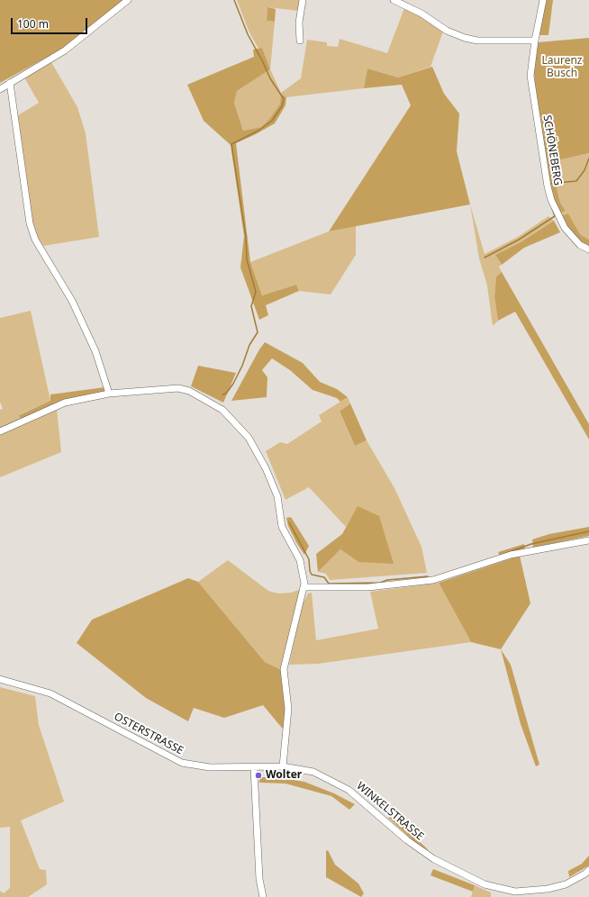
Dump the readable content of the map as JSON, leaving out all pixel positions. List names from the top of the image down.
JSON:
{
  "streets": {
    "street": ["SCHÖNEBERG", "OSTERSTRASSE", "WINKELSTRASSE"]
  },
  "crossings": [
    ["OSTERSTRASSE", "WINKELSTRASSE"]
  ],
  "parks": ["Laurenz Busch"],
  "places": ["Wolter"],
  "scale_bar": "100 m"
}
